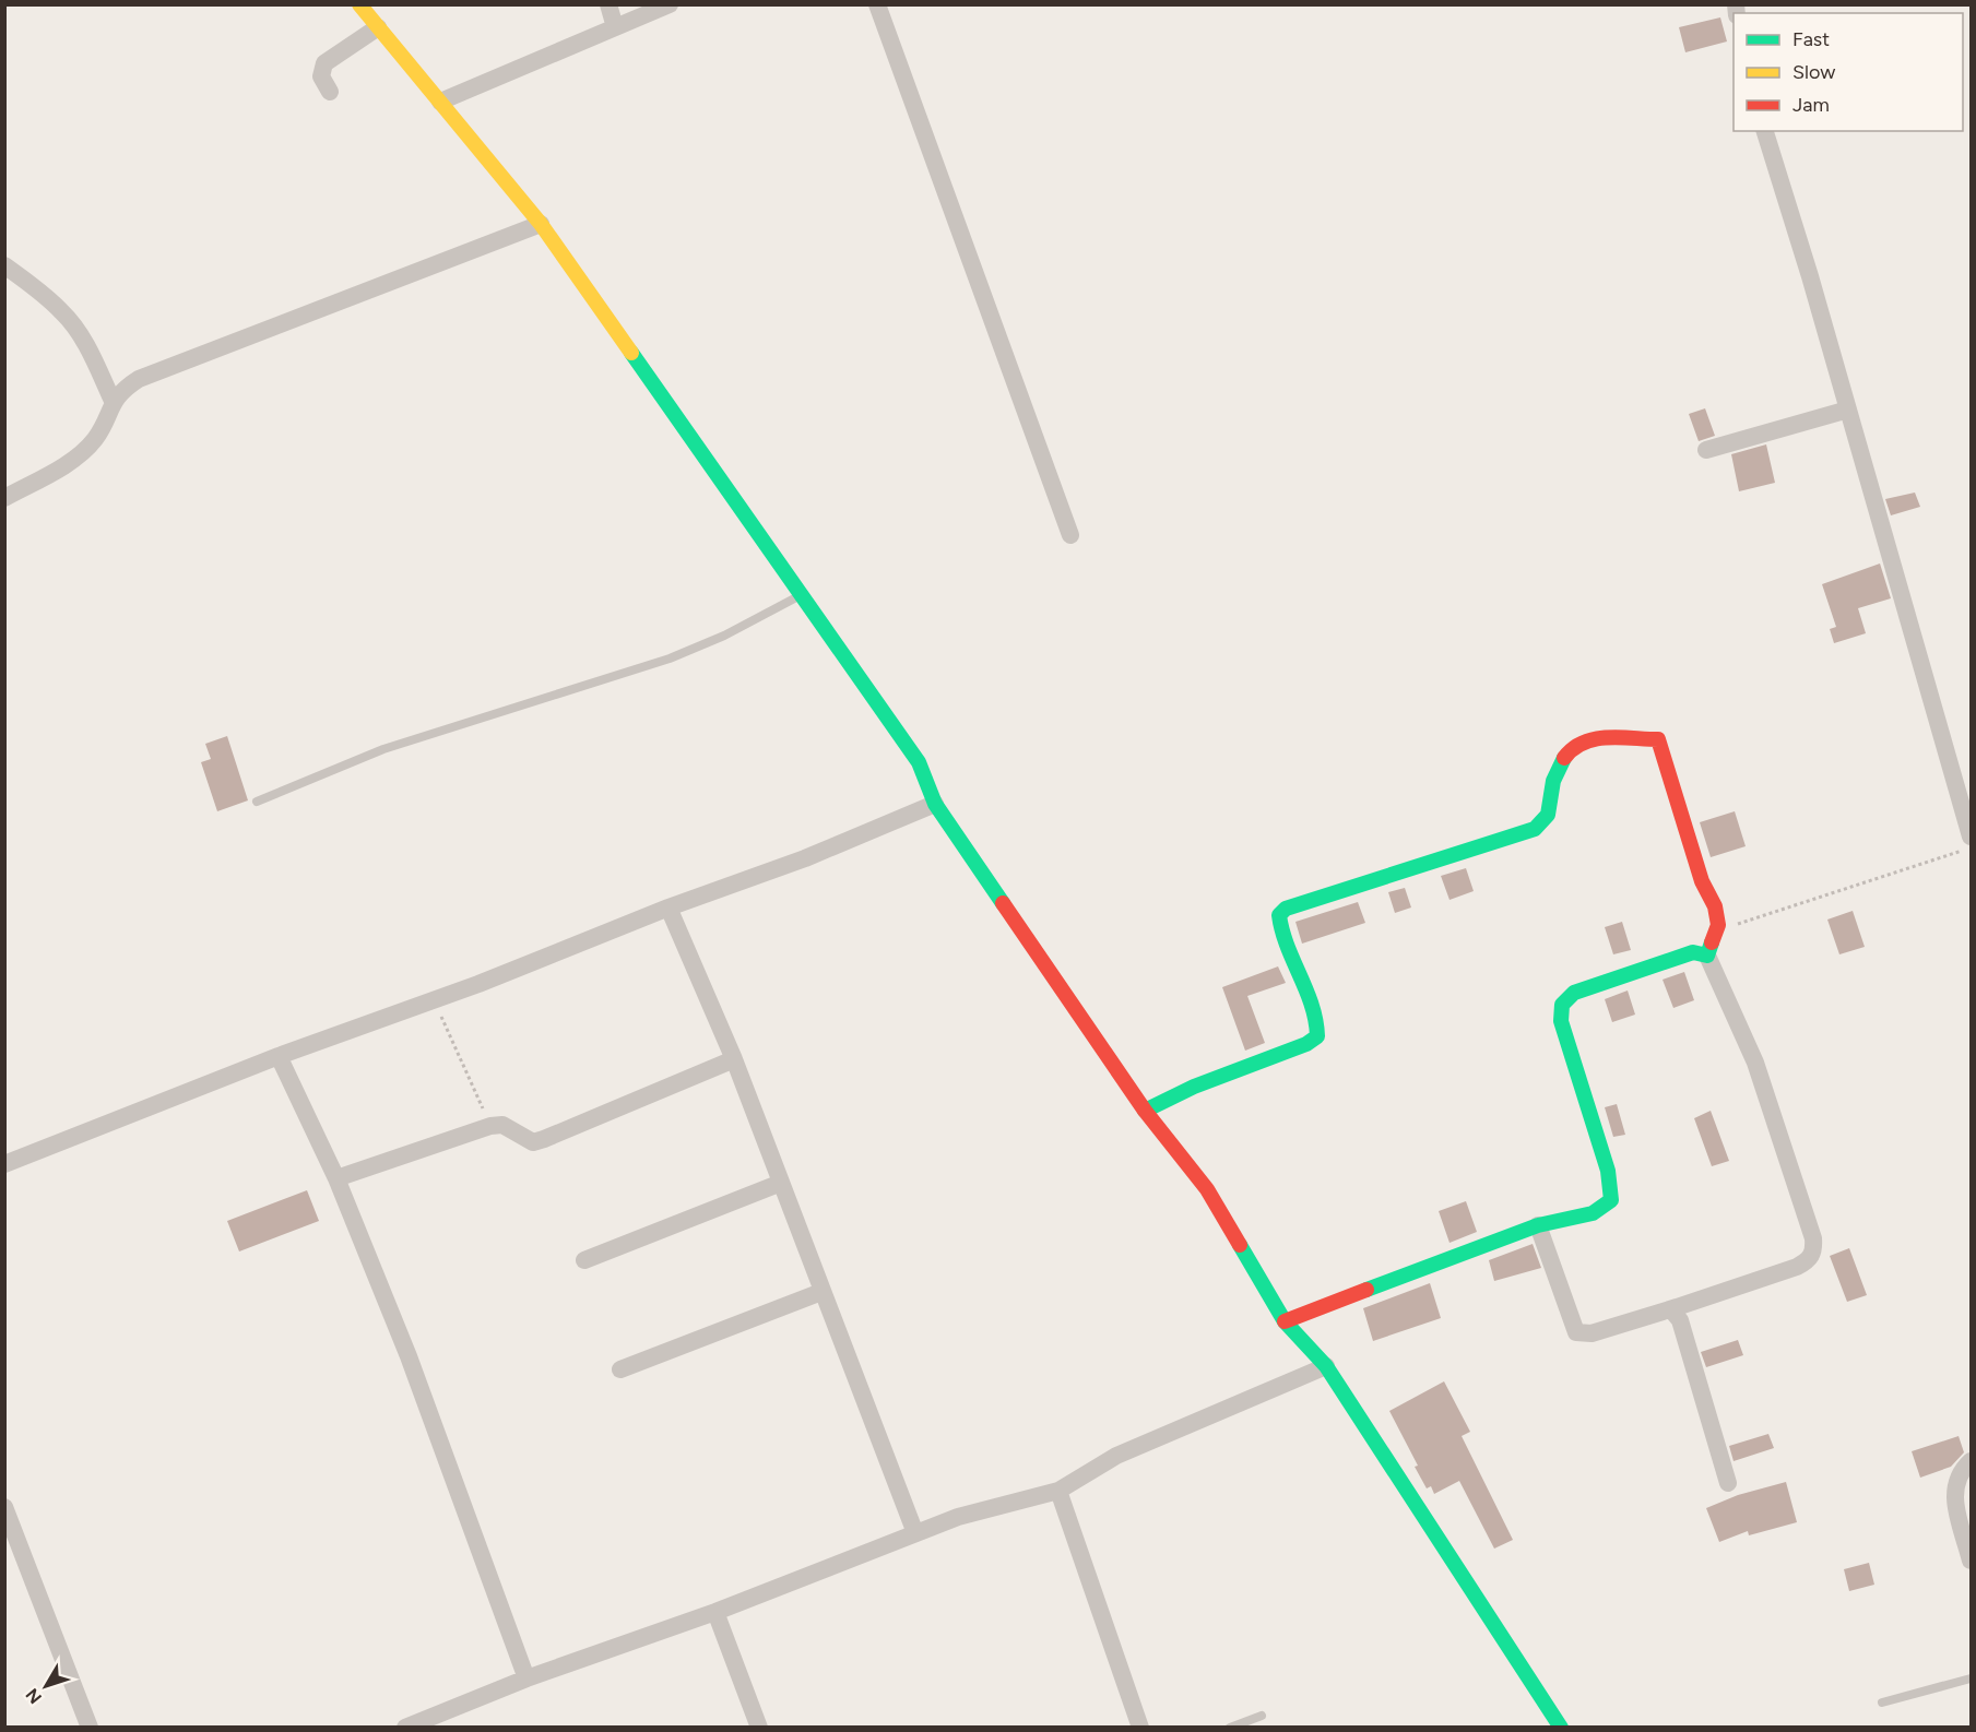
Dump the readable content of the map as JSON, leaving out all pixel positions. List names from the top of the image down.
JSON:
{
  "legend": ["Fast", "Slow", "Jam"],
  "north": "bottom left"
}
